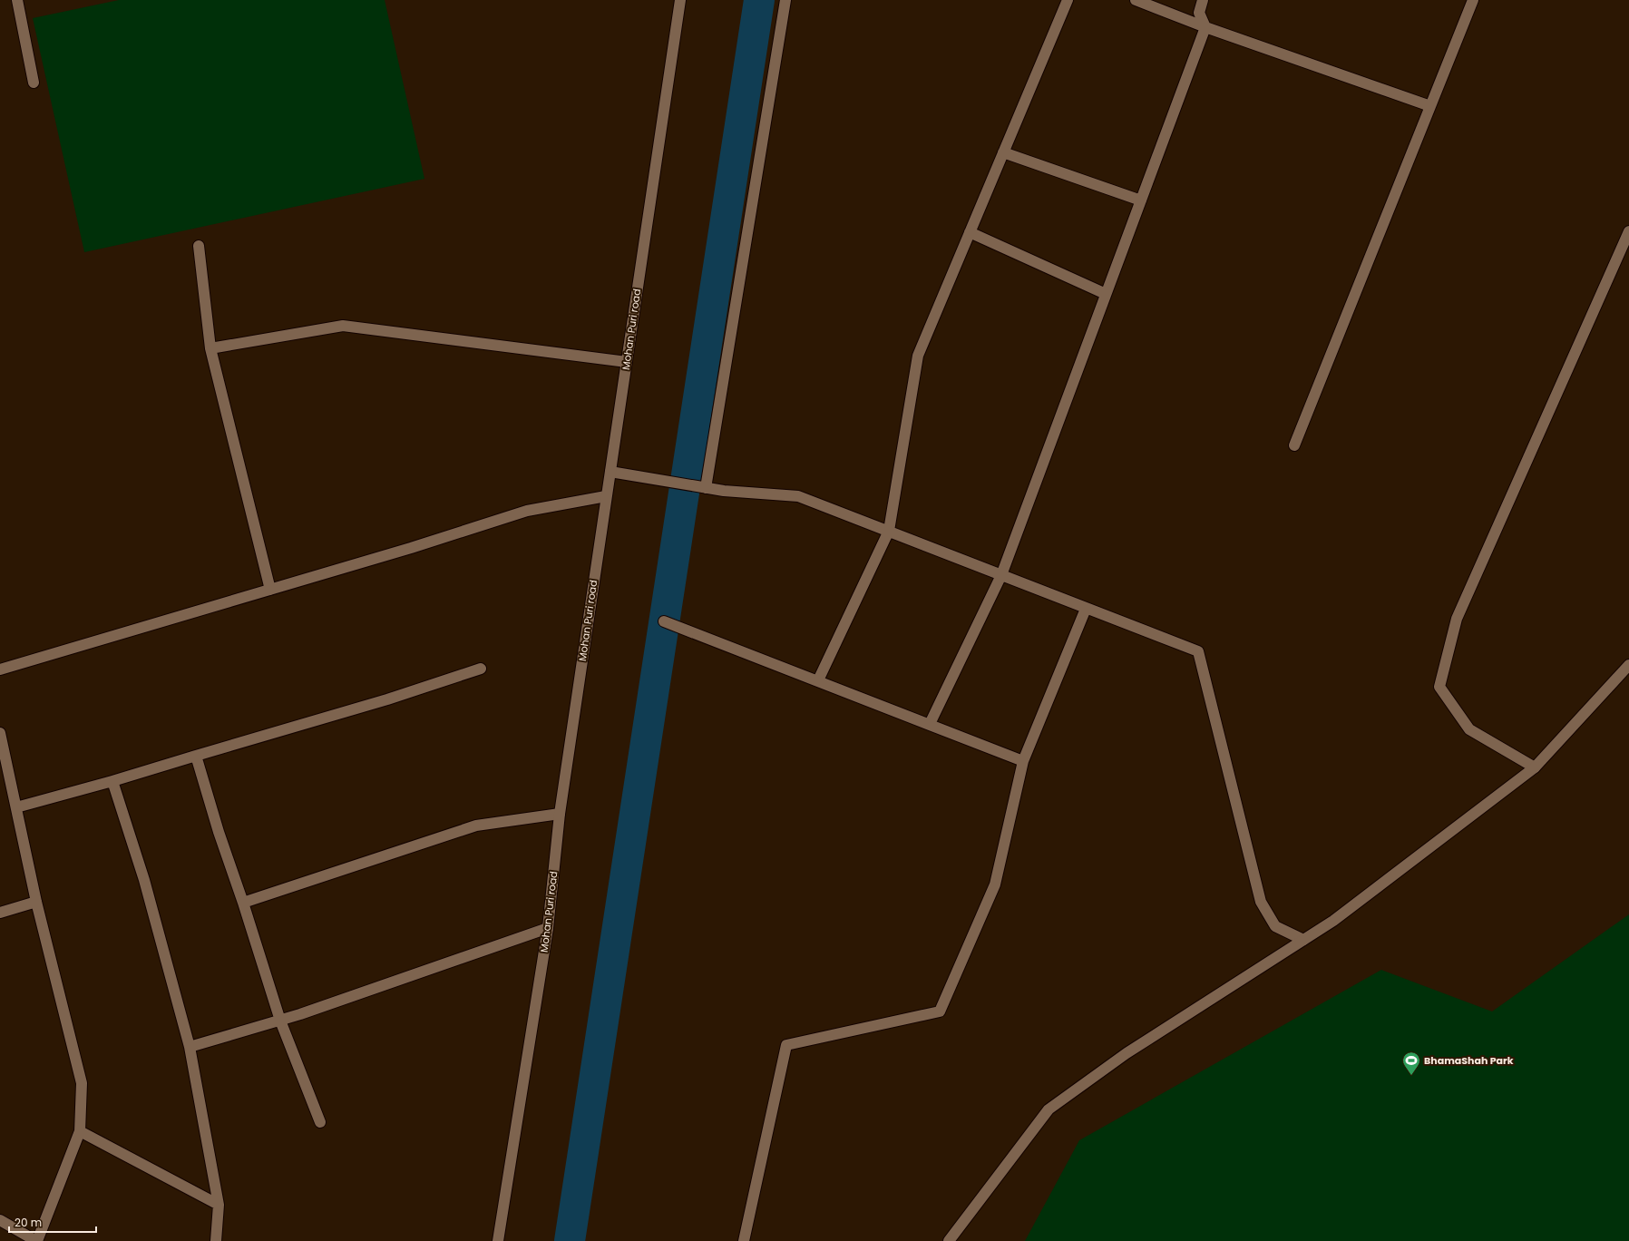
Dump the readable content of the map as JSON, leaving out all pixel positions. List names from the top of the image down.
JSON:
{
  "streets": {
    "street": ["Mohan Puri road"]
  },
  "places": {
    "sports": ["BhamaShah Park"]
  },
  "scale_bar": "20 m"
}
